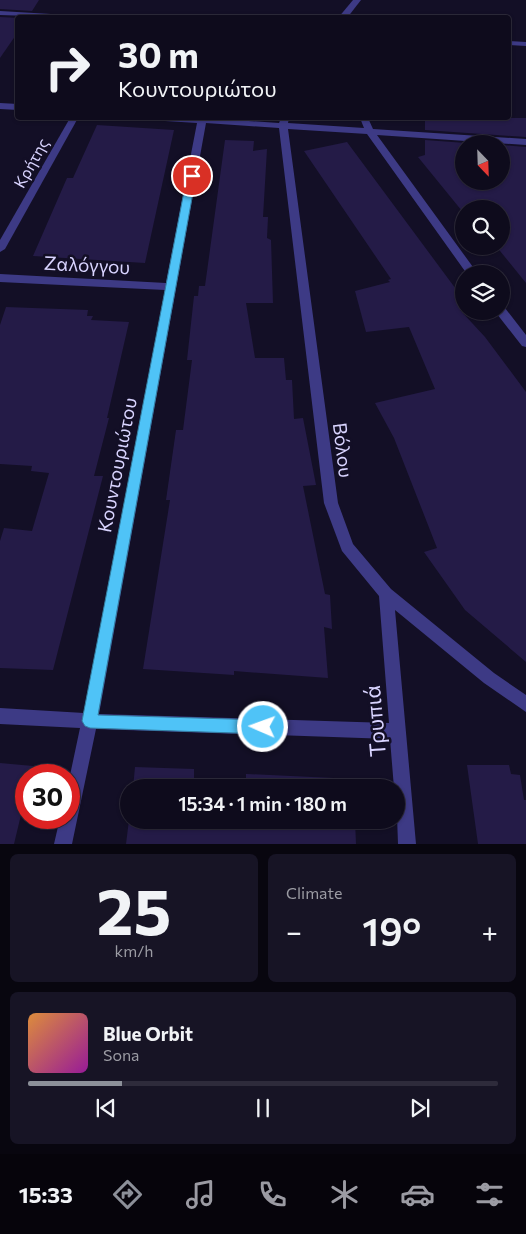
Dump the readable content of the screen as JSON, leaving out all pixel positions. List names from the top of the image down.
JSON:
{
  "streets": {
    "street": [
      "Κρήτης",
      "Ζαλόγγου",
      "Βόλου",
      "Κουντουριώτου",
      "Τρυπιά"
    ]
  },
  "crossings": [
    ["Ζαλόγγου", "Κουντουριώτου"],
    ["Βόλου", "Τρυπιά"]
  ],
  "north": "bottom right",
  "page": {
    "turn": ["30 m", "Κουντουριώτου"],
    "limit": "30",
    "trip": "15:34 · 1 min · 180 m",
    "tile": [
      ["25", "km/h"],
      "Climate"
    ],
    "heat": ["−", "19°", "+"],
    "song": ["Blue Orbit", "Sona"],
    "tabs": "15:33"
  }
}
